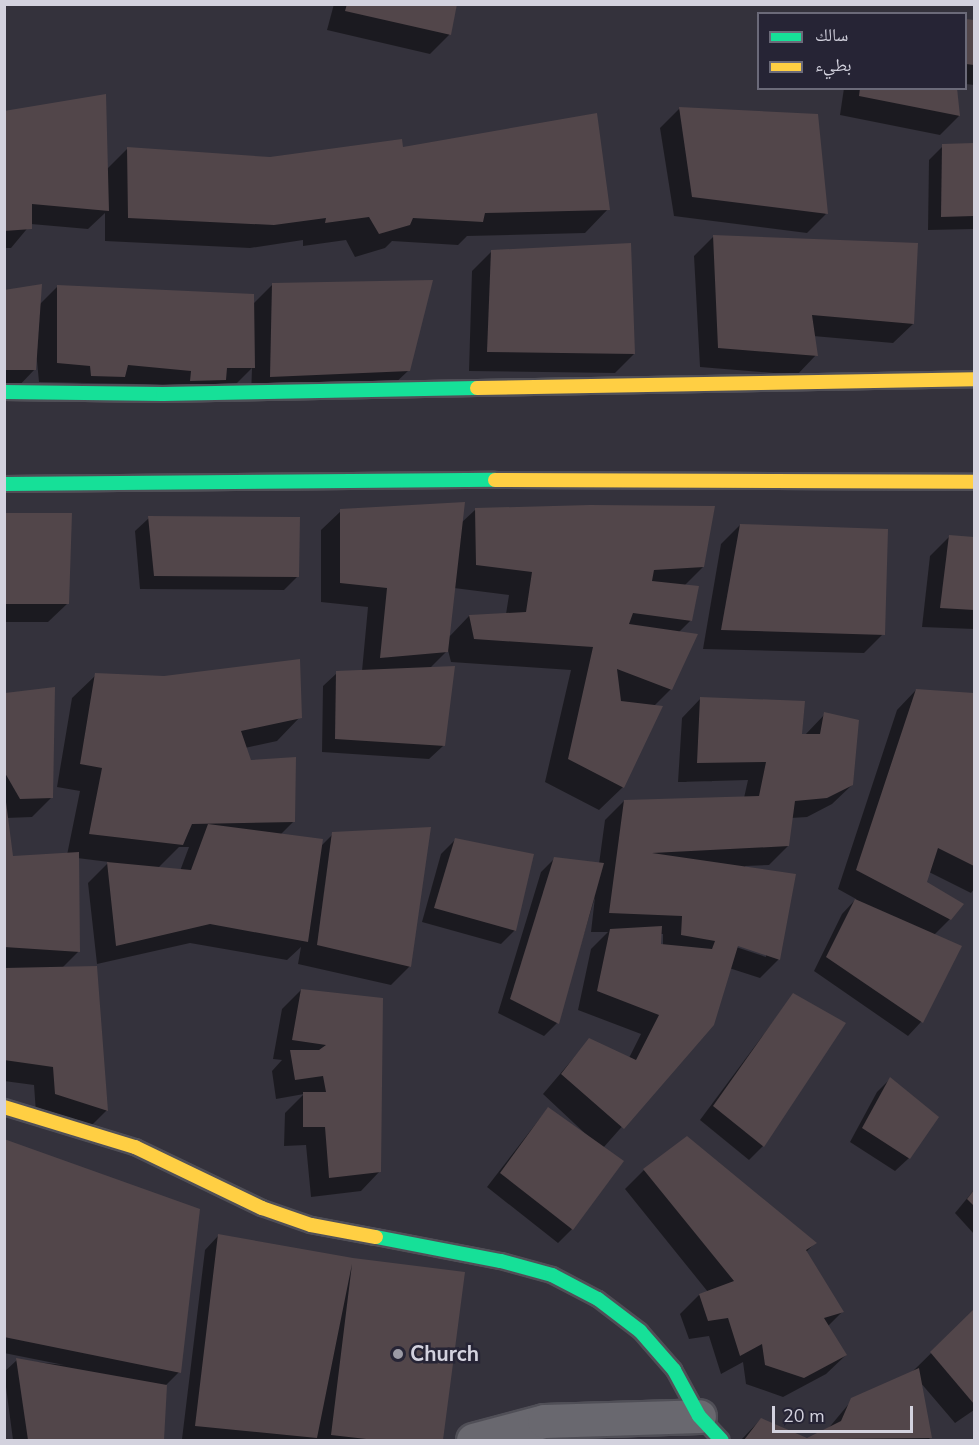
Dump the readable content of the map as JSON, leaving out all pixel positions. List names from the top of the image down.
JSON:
{
  "places": ["Church"],
  "legend": ["سالك", "بطيء"],
  "scale_bar": "20 m"
}
